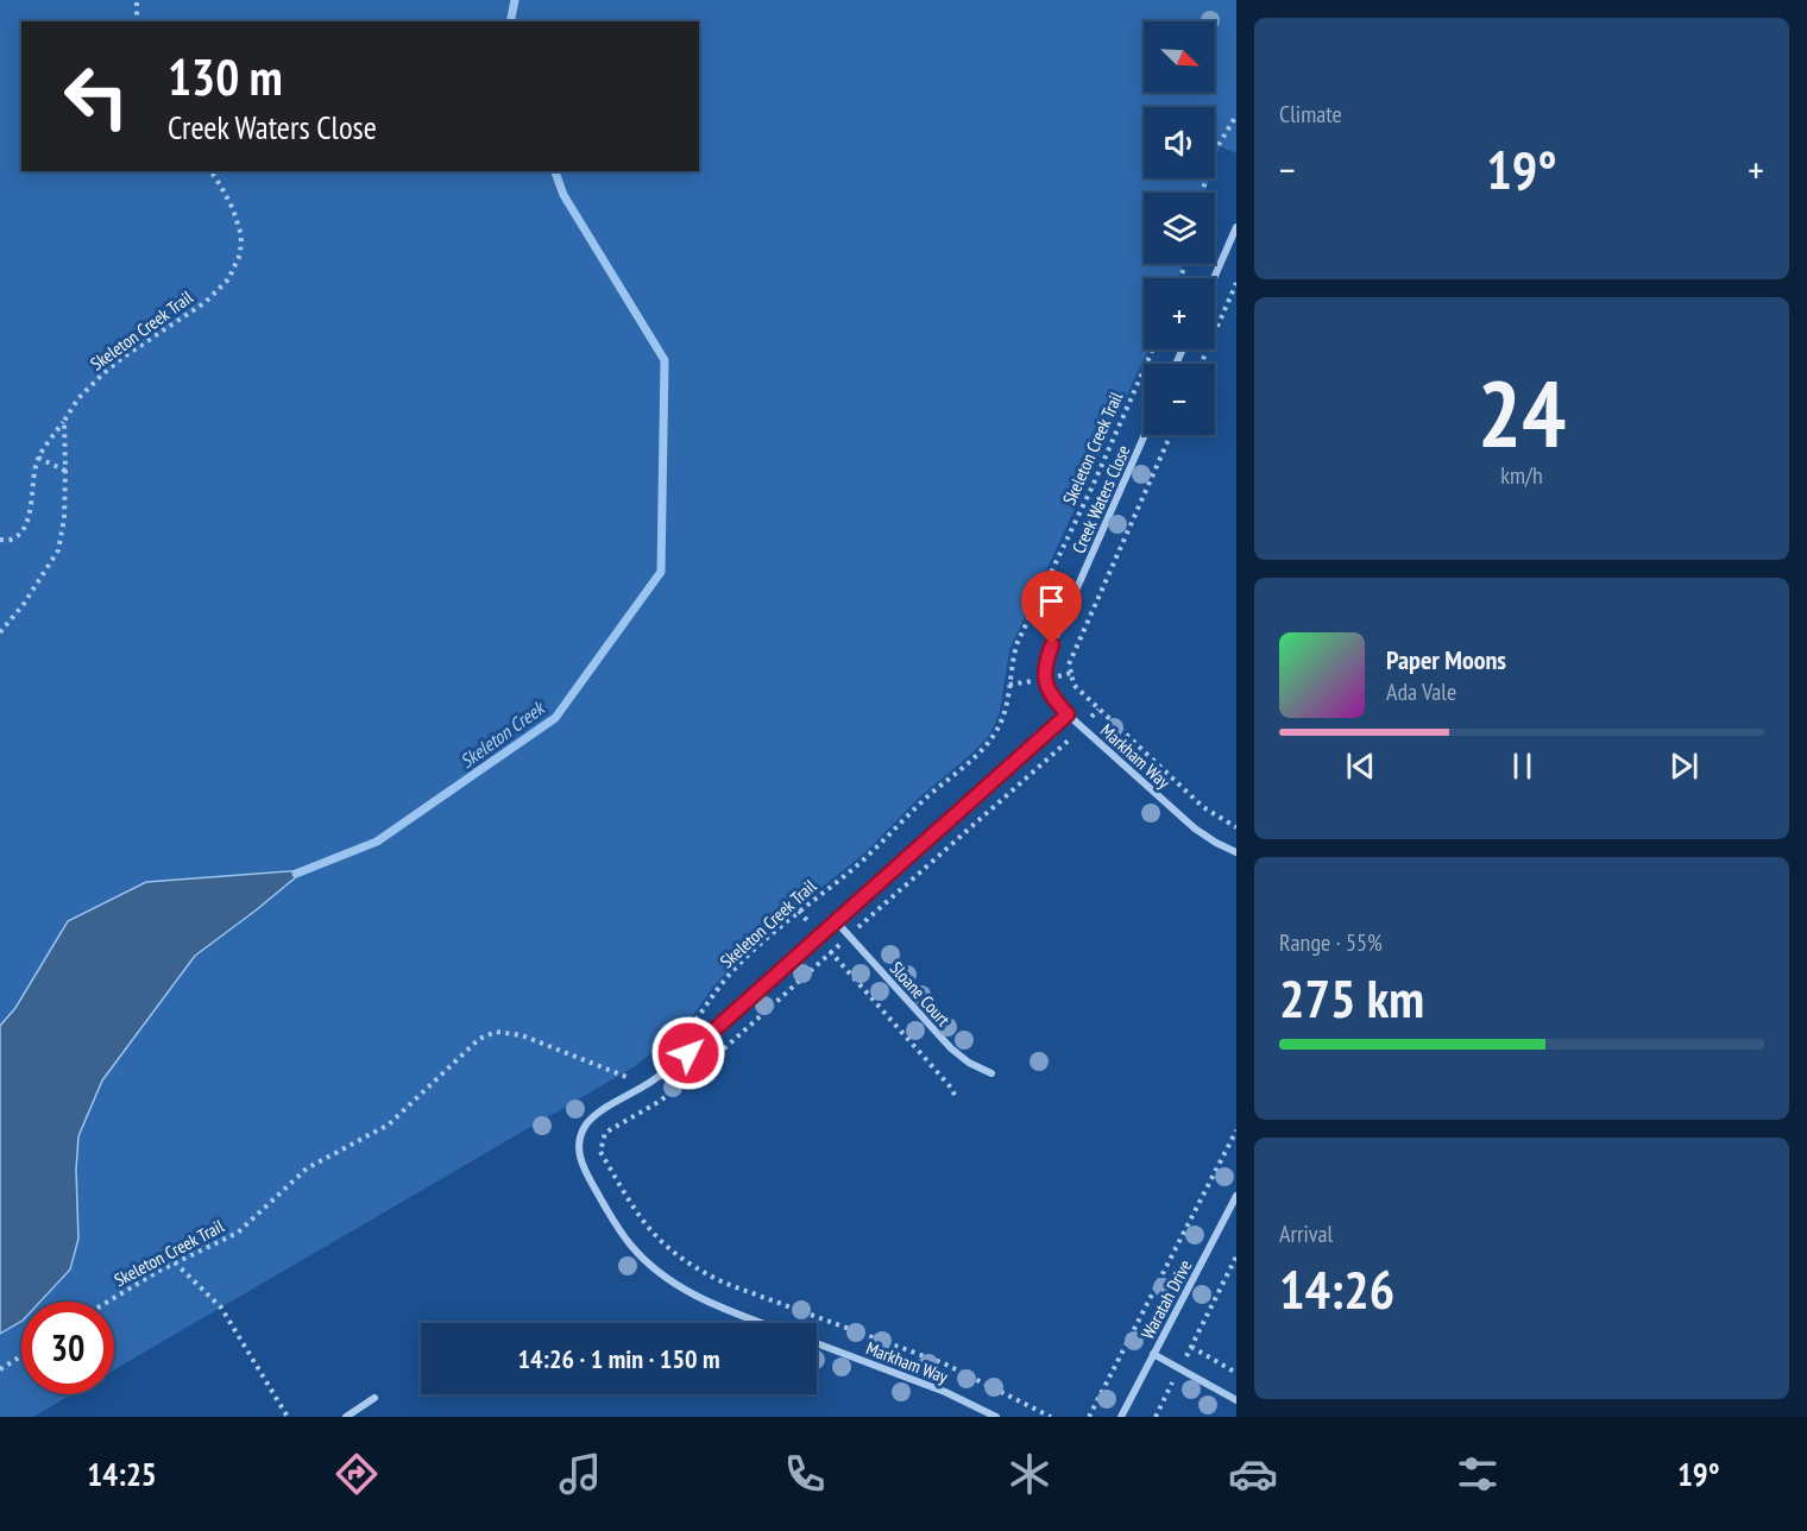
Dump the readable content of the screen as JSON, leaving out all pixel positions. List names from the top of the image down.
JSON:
{
  "streets": {
    "street": [
      "Creek Waters Close",
      "Markham Way",
      "Sloane Court",
      "Waratah Drive"
    ],
    "path": ["Skeleton Creek Trail"]
  },
  "water": ["Skeleton Creek"],
  "north": "bottom right",
  "page": {
    "tile": [
      "Climate",
      ["24", "km/h"],
      ["Range · 55%", "275 km"],
      ["Arrival", "14:26"]
    ],
    "map_buttons": ["+", "−"],
    "turn": ["130 m", "Creek Waters Close"],
    "heat": ["−", "19°", "+"],
    "song": ["Paper Moons", "Ada Vale"],
    "limit": "30",
    "trip": "14:26 · 1 min · 150 m",
    "tabs": ["14:25", "19°"]
  }
}
